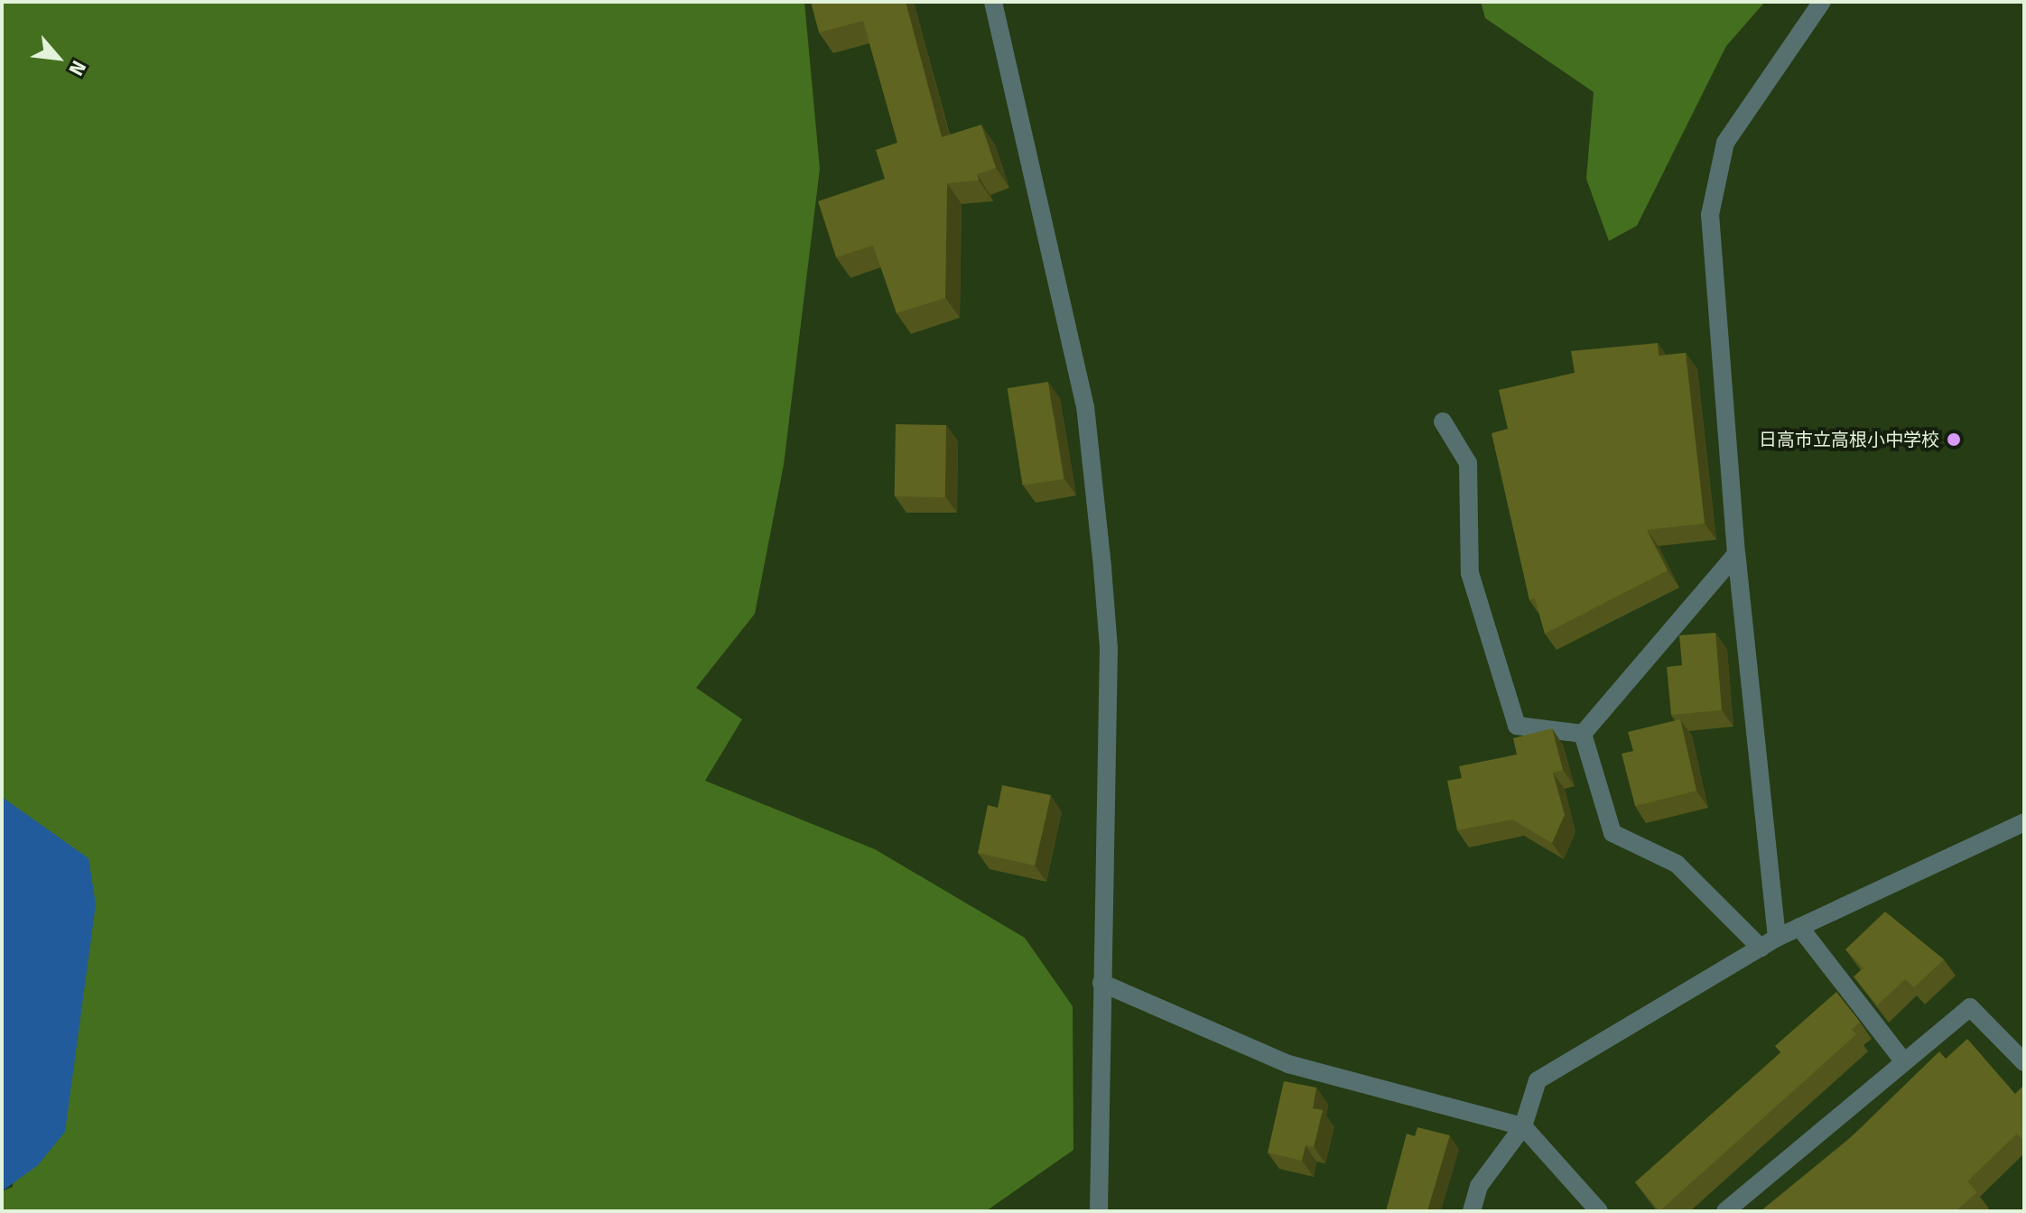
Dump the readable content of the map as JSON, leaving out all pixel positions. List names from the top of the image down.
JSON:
{
  "places": ["日高市立高根小中学校"],
  "north": "bottom right"
}
